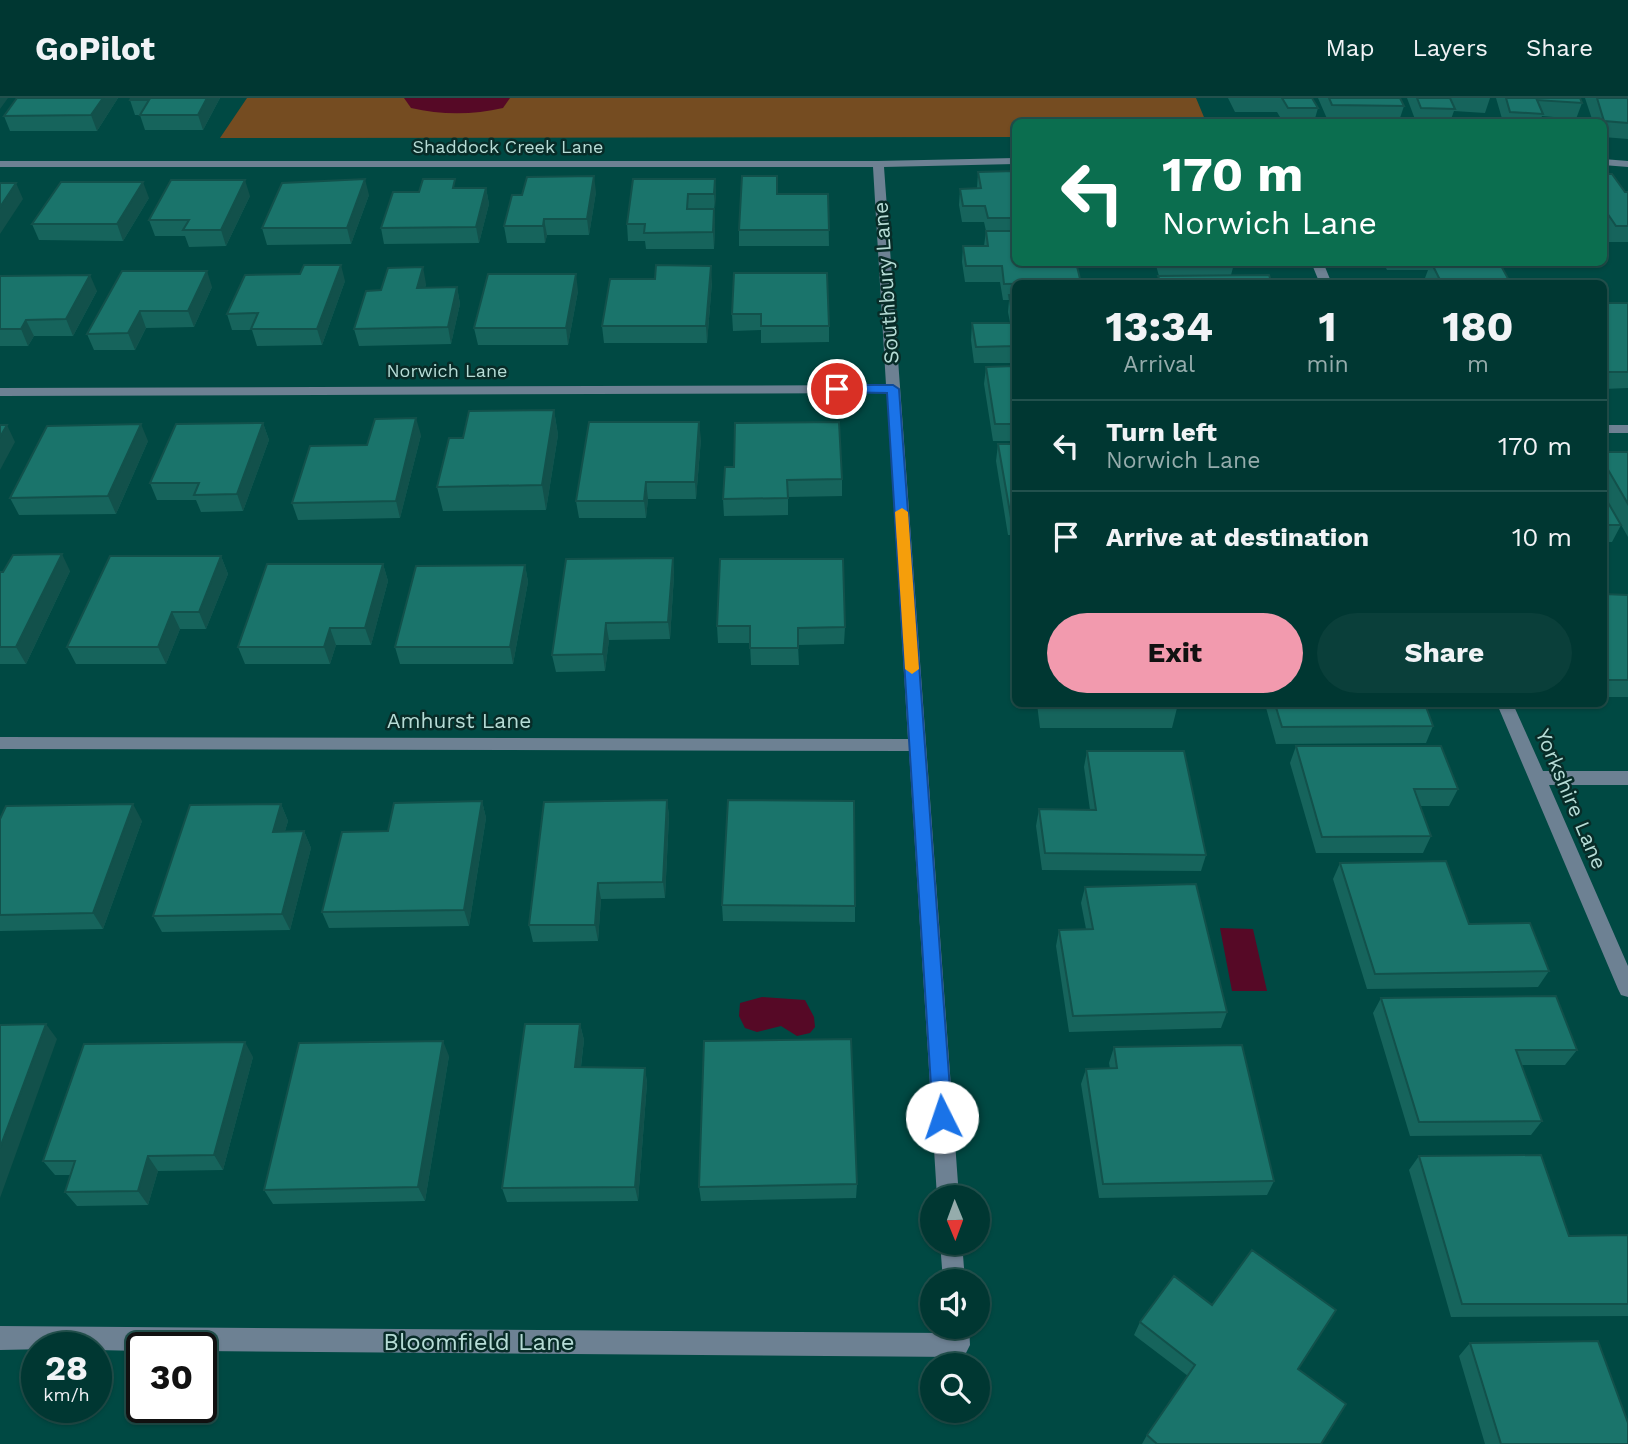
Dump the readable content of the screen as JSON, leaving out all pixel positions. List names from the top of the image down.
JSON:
{
  "streets": {
    "street": [
      "Shaddock Creek Lane",
      "Southbury Lane",
      "Norwich Lane",
      "Amhurst Lane",
      "Yorkshire Lane",
      "Bloomfield Lane"
    ]
  },
  "crossings": [
    ["Shaddock Creek Lane", "Southbury Lane"],
    ["Southbury Lane", "Norwich Lane"],
    ["Southbury Lane", "Amhurst Lane"]
  ],
  "north": "bottom",
  "page": {
    "header": "GoPilot",
    "nav": ["Map", "Layers", "Share"],
    "turn": ["170 m", "Norwich Lane"],
    "eta": [
      "13:34",
      "Arrival",
      "1",
      "min",
      "180",
      "m"
    ],
    "list": [
      {
        "name": "Turn left",
        "note": "Norwich Lane",
        "value": "170 m"
      },
      {
        "name": "Arrive at destination",
        "value": "10 m"
      }
    ],
    "buttons": ["Exit", "Share"],
    "speed": "28 km/h",
    "limit": "30"
  }
}
